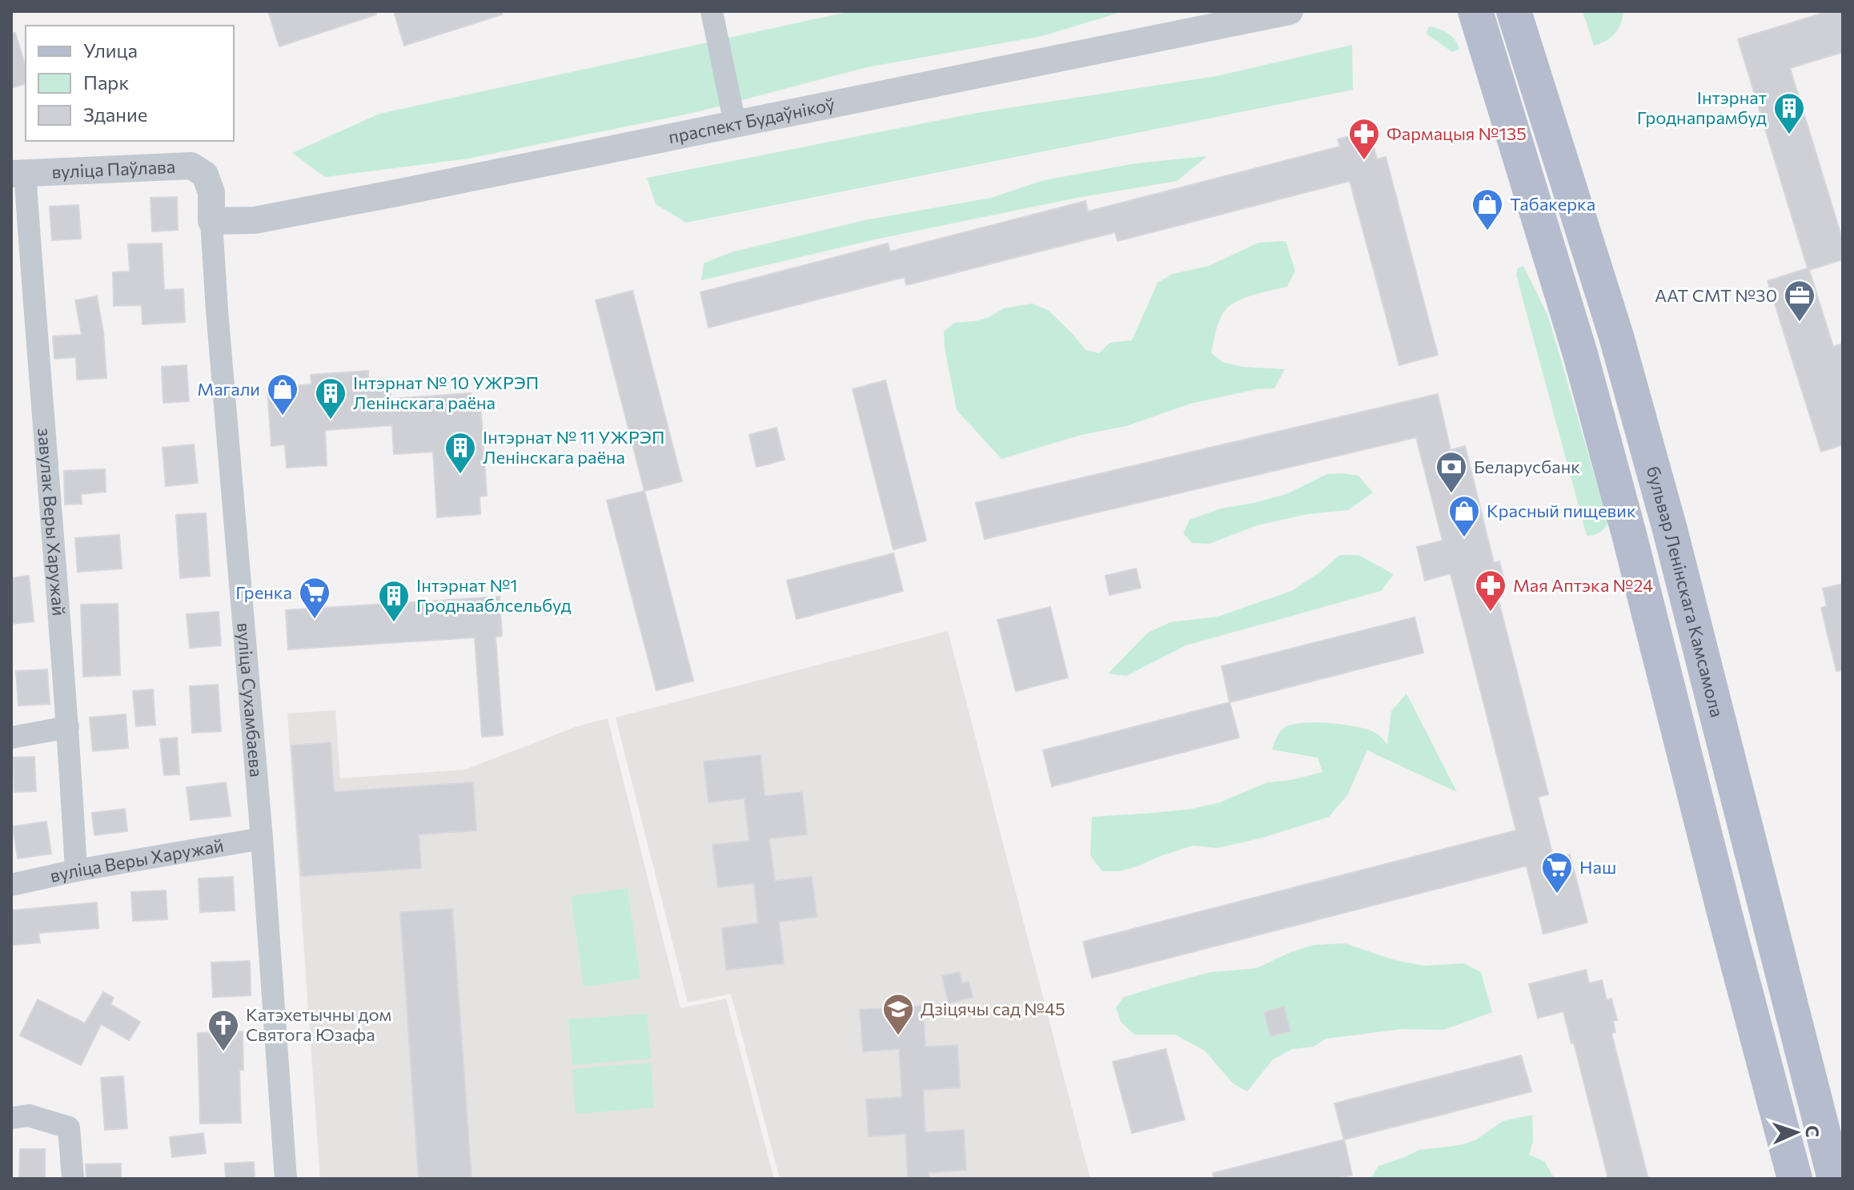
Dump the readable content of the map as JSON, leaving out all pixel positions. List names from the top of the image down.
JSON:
{
  "streets": {
    "main road": ["бульвар Ленінскага Камсамола"],
    "street": [
      "праспект Будаўнікоў",
      "вуліца Паўлава",
      "завулак Веры Харужай",
      "вуліца Сухамбаева",
      "вуліца Веры Харужай"
    ]
  },
  "crossings": [
    ["праспект Будаўнікоў", "вуліца Паўлава"],
    ["праспект Будаўнікоў", "вуліца Сухамбаева"],
    ["вуліца Паўлава", "завулак Веры Харужай"],
    ["вуліца Паўлава", "вуліца Сухамбаева"],
    ["завулак Веры Харужай", "вуліца Веры Харужай"],
    ["вуліца Сухамбаева", "вуліца Веры Харужай"]
  ],
  "places": {
    "building": [
      "Інтэрнат Гроднапрамбуд",
      "Інтэрнат № 10 УЖРЭП Ленінскага раёна",
      "Інтэрнат № 11 УЖРЭП Ленінскага раёна",
      "Інтэрнат №1 Гроднааблсельбуд"
    ],
    "pharmacy": ["Фармацыя №135", "Мая Аптэка №24"],
    "shop": ["Табакерка", "Магали", "Красный пищевик"],
    "office": ["ААТ СМТ №30"],
    "bank": ["Беларусбанк"],
    "supermarket": ["Гренка", "Наш"],
    "school or university": ["Дзіцячы сад №45"],
    "church": ["Катэхетычны дом Святога Юзафа"]
  },
  "legend": ["Улица", "Парк", "Здание"],
  "north": "right"
}
